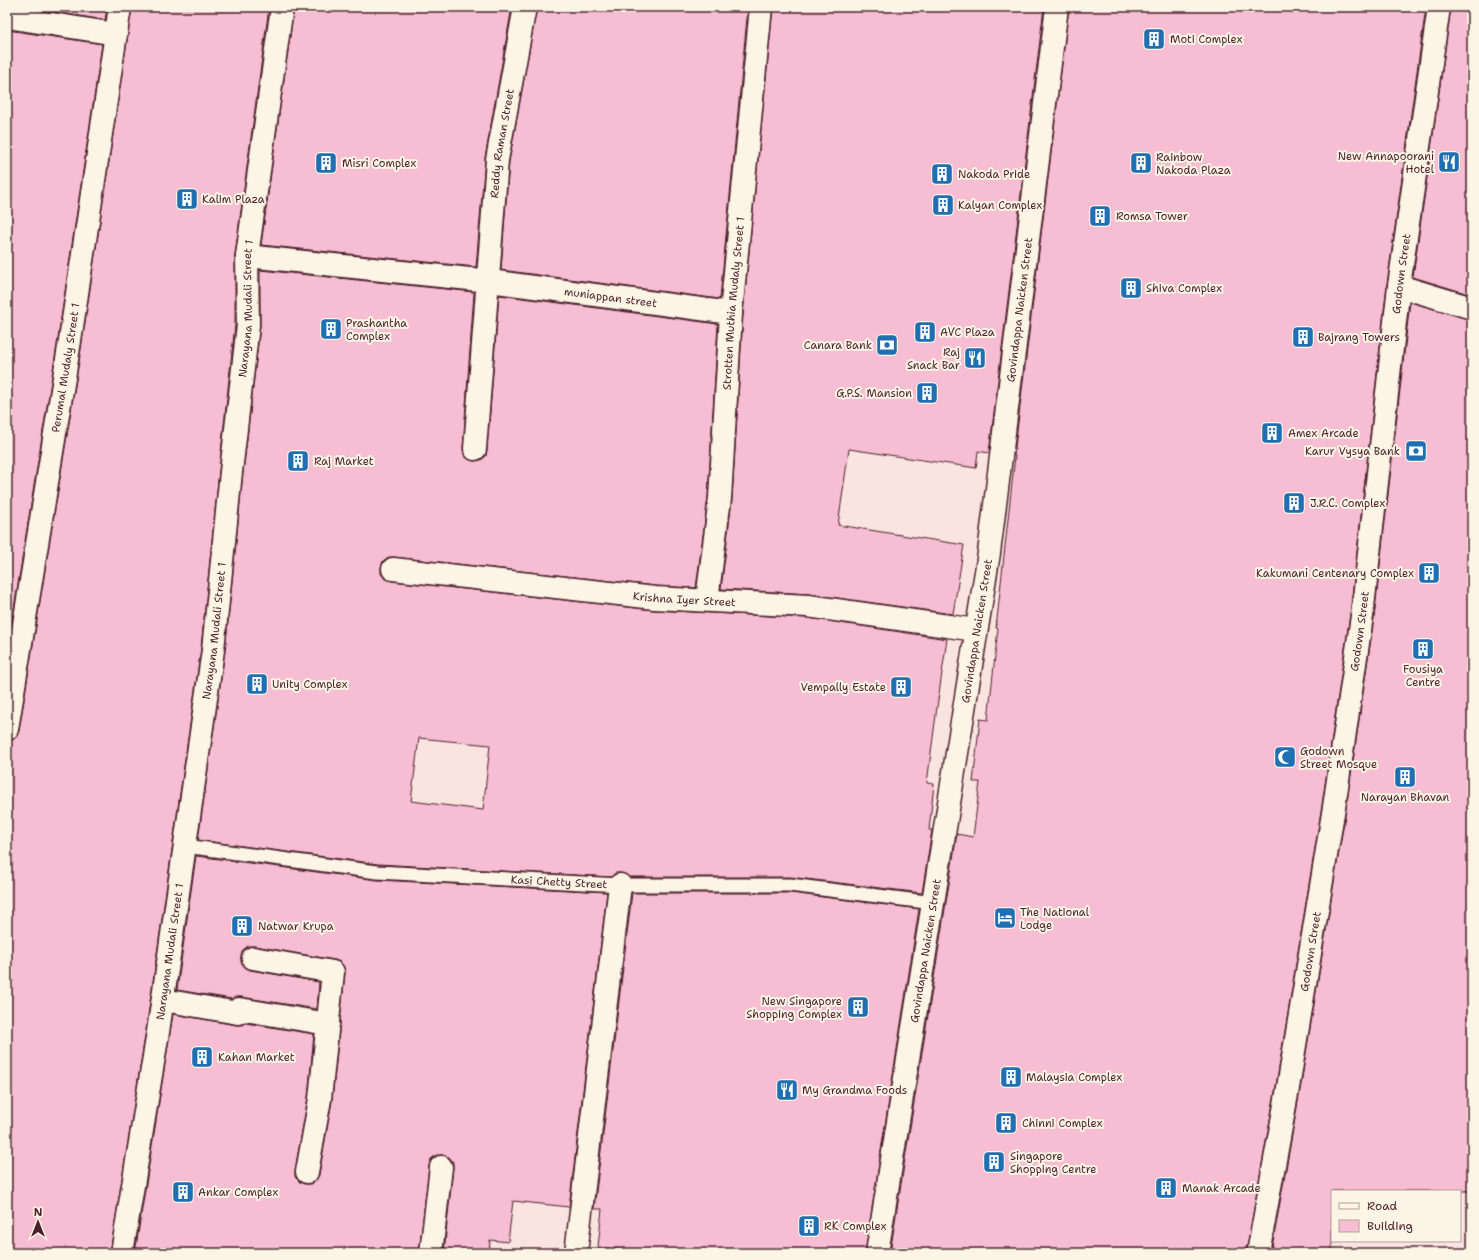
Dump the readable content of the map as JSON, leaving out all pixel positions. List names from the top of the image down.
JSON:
{
  "streets": {
    "street": [
      "Reddy Raman Street",
      "Godown Street",
      "muniappan street",
      "Strotten Muthia Mudaly Street 1",
      "Narayana Mudali Street 1",
      "Govindappa Naicken Street",
      "Perumal Mudaly Street 1",
      "Krishna Iyer Street"
    ],
    "lane": ["Kasi Chetty Street"]
  },
  "crossings": [
    ["Reddy Raman Street", "muniappan street"],
    ["muniappan street", "Strotten Muthia Mudaly Street 1"],
    ["muniappan street", "Narayana Mudali Street 1"],
    ["Strotten Muthia Mudaly Street 1", "Krishna Iyer Street"],
    ["Narayana Mudali Street 1", "Kasi Chetty Street"],
    ["Govindappa Naicken Street", "Krishna Iyer Street"],
    ["Govindappa Naicken Street", "Kasi Chetty Street"]
  ],
  "places": {
    "building": [
      "Moti Complex",
      "Misri Complex",
      "Rainbow Nakoda Plaza",
      "Nakoda Pride",
      "Kalim Plaza",
      "Kalyan Complex",
      "Romsa Tower",
      "Shiva Complex",
      "Prashantha Complex",
      "AVC Plaza",
      "Bajrang Towers",
      "G.P.S. Mansion",
      "Amex Arcade",
      "Raj Market",
      "J.R.C. Complex",
      "Kakumani Centenary Complex",
      "Fousiya Centre",
      "Unity Complex",
      "Vempally Estate",
      "Narayan Bhavan",
      "Natwar Krupa",
      "New Singapore Shopping Complex",
      "Kahan Market",
      "Malaysia Complex",
      "Chinni Complex",
      "Singapore Shopping Centre",
      "Manak Arcade",
      "Ankar Complex",
      "RK Complex"
    ],
    "restaurant": ["New Annapoorani Hotel", "Raj Snack Bar", "My Grandma Foods"],
    "bank": ["Canara Bank", "Karur Vysya Bank"],
    "mosque": ["Godown Street Mosque"],
    "hotel": ["The National Lodge"]
  },
  "legend": ["Road", "Building"],
  "north": "top"
}
